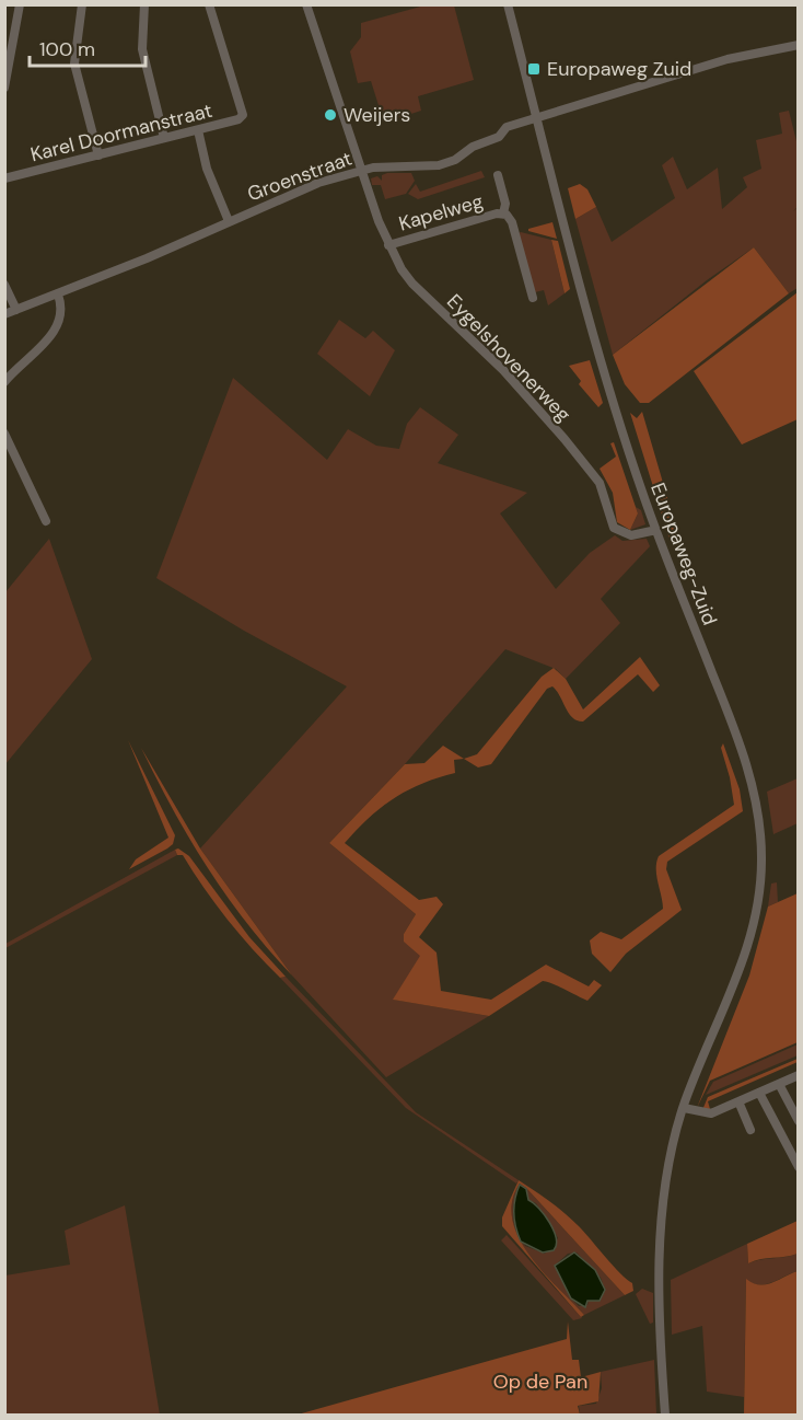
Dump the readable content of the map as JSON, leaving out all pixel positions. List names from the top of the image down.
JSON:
{
  "streets": {
    "street": [
      "Karel Doormanstraat",
      "Groenstraat",
      "Kapelweg",
      "Eygelshovenerweg",
      "Europaweg-Zuid"
    ]
  },
  "crossings": [
    ["Groenstraat", "Eygelshovenerweg"],
    ["Groenstraat", "Europaweg-Zuid"],
    ["Kapelweg", "Eygelshovenerweg"],
    ["Eygelshovenerweg", "Europaweg-Zuid"]
  ],
  "parks": ["Op de Pan"],
  "places": {
    "transit": ["Europaweg Zuid"],
    "other": ["Weijers"]
  },
  "scale_bar": "100 m"
}
